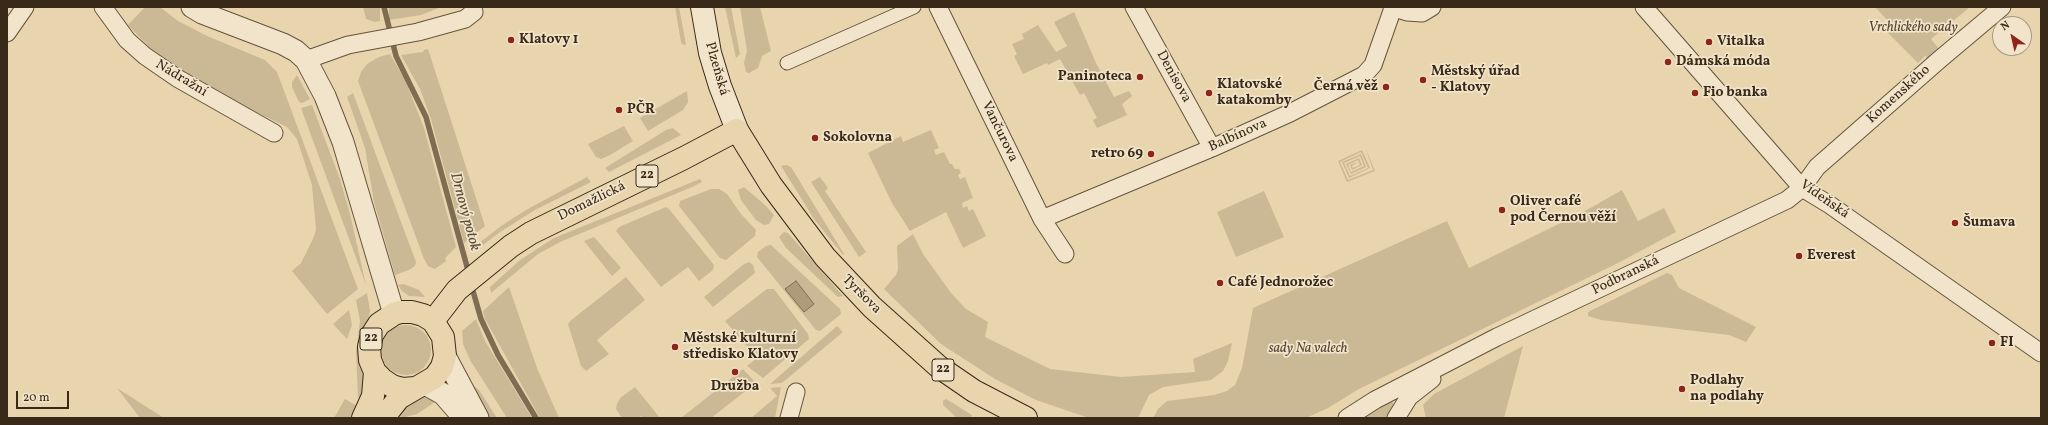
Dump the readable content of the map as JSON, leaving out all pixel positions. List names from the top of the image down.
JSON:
{
  "streets": {
    "main road": [
      "Plzeňská",
      "22",
      "Domažlická",
      "Tyršova"
    ],
    "street": [
      "Denisova",
      "Nádražní",
      "Komenského",
      "Vančurova",
      "Balbínova",
      "Vídeňská",
      "Podbranská"
    ]
  },
  "crossings": [
    ["Plzeňská", "Domažlická"],
    ["Plzeňská", "Tyršova"],
    ["Denisova", "Balbínova"],
    ["Komenského", "Vídeňská"],
    ["Komenského", "Podbranská"],
    ["Vančurova", "Balbínova"],
    ["22", "Domažlická"],
    ["Vídeňská", "Podbranská"],
    ["Domažlická", "Tyršova"]
  ],
  "water": ["Drnový potok"],
  "parks": ["Vrchlického sady", "sady Na valech"],
  "places": [
    "Klatovy 1",
    "Vitalka",
    "Dámská móda",
    "Paninoteca",
    "Městský úřad - Klatovy",
    "Černá věž",
    "Klatovské katakomby",
    "Fio banka",
    "PČR",
    "Sokolovna",
    "retro 69",
    "Oliver café pod Černou věží",
    "Šumava",
    "Everest",
    "Café Jednorožec",
    "FI",
    "Městské kulturní středisko Klatovy",
    "Družba",
    "Podlahy na podlahy"
  ],
  "scale_bar": "20 m",
  "north": "top left"
}
